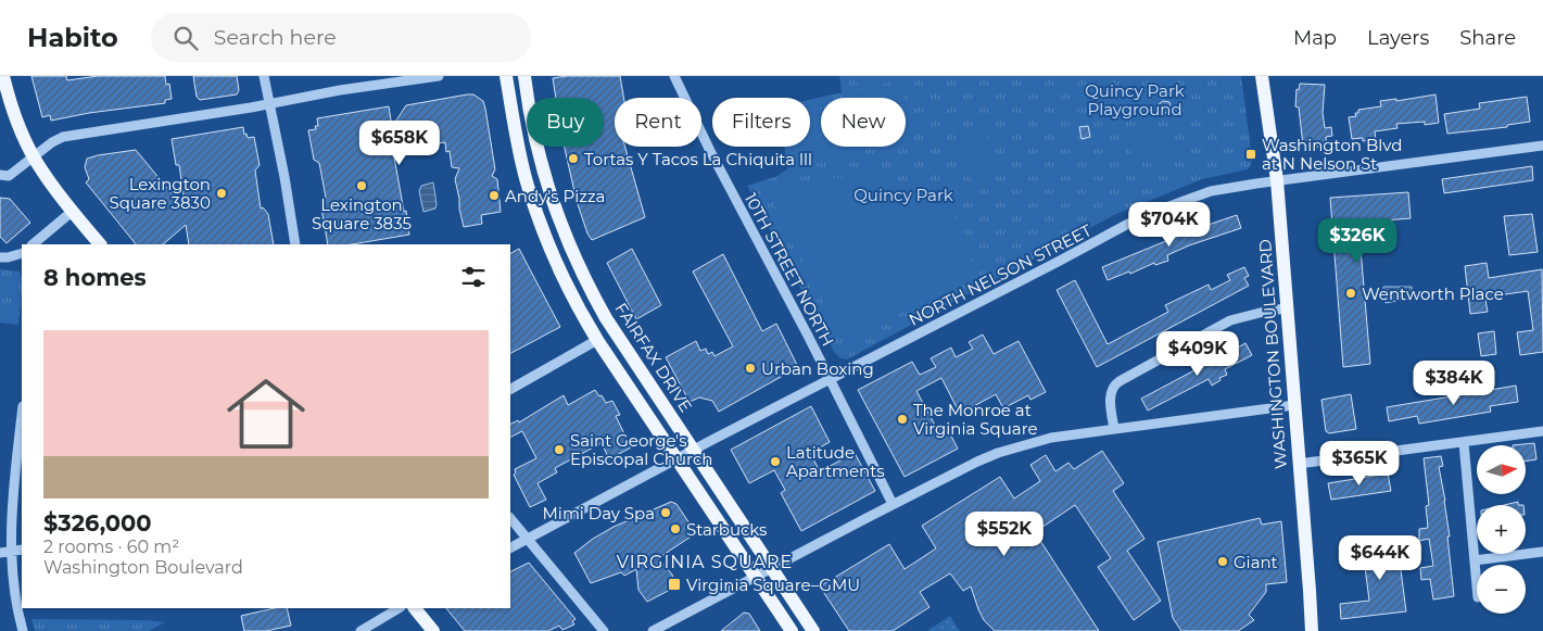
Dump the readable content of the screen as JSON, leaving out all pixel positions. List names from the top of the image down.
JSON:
{
  "streets": {
    "main road": ["WASHINGTON BOULEVARD", "FAIRFAX DRIVE"],
    "street": ["10TH STREET NORTH", "NORTH NELSON STREET"]
  },
  "crossings": [
    ["10TH STREET NORTH", "NORTH NELSON STREET"],
    ["NORTH NELSON STREET", "WASHINGTON BOULEVARD"],
    ["NORTH NELSON STREET", "FAIRFAX DRIVE"]
  ],
  "districts": ["VIRGINIA SQUARE"],
  "parks": ["Quincy Park Playground", "Quincy Park"],
  "places": {
    "transit": ["Washington Blvd at N Nelson St", "Virginia Square–GMU"],
    "other": [
      "Tortas Y Tacos La Chiquita lll",
      "Lexington Square 3835",
      "Lexington Square 3830",
      "Andy's Pizza",
      "Wentworth Place",
      "Urban Boxing",
      "The Monroe at Virginia Square",
      "Saint George's Episcopal Church",
      "Latitude Apartments",
      "Mimi Day Spa",
      "Starbucks",
      "Giant"
    ]
  },
  "north": "right",
  "page": {
    "header": "Habito",
    "search": "Search here",
    "nav": ["Map", "Layers", "Share"],
    "chip": [
      "Buy",
      "Rent",
      "Filters",
      "New"
    ],
    "price": [
      "$658K",
      "$704K",
      "$326K",
      "$409K",
      "$384K",
      "$365K",
      "$552K",
      "$644K"
    ],
    "heading": "8 homes",
    "list": [
      {
        "name": "$326,000",
        "note": "2 rooms · 60 m² · Washington Boulevard"
      }
    ],
    "map_buttons": ["+", "−"]
  }
}
